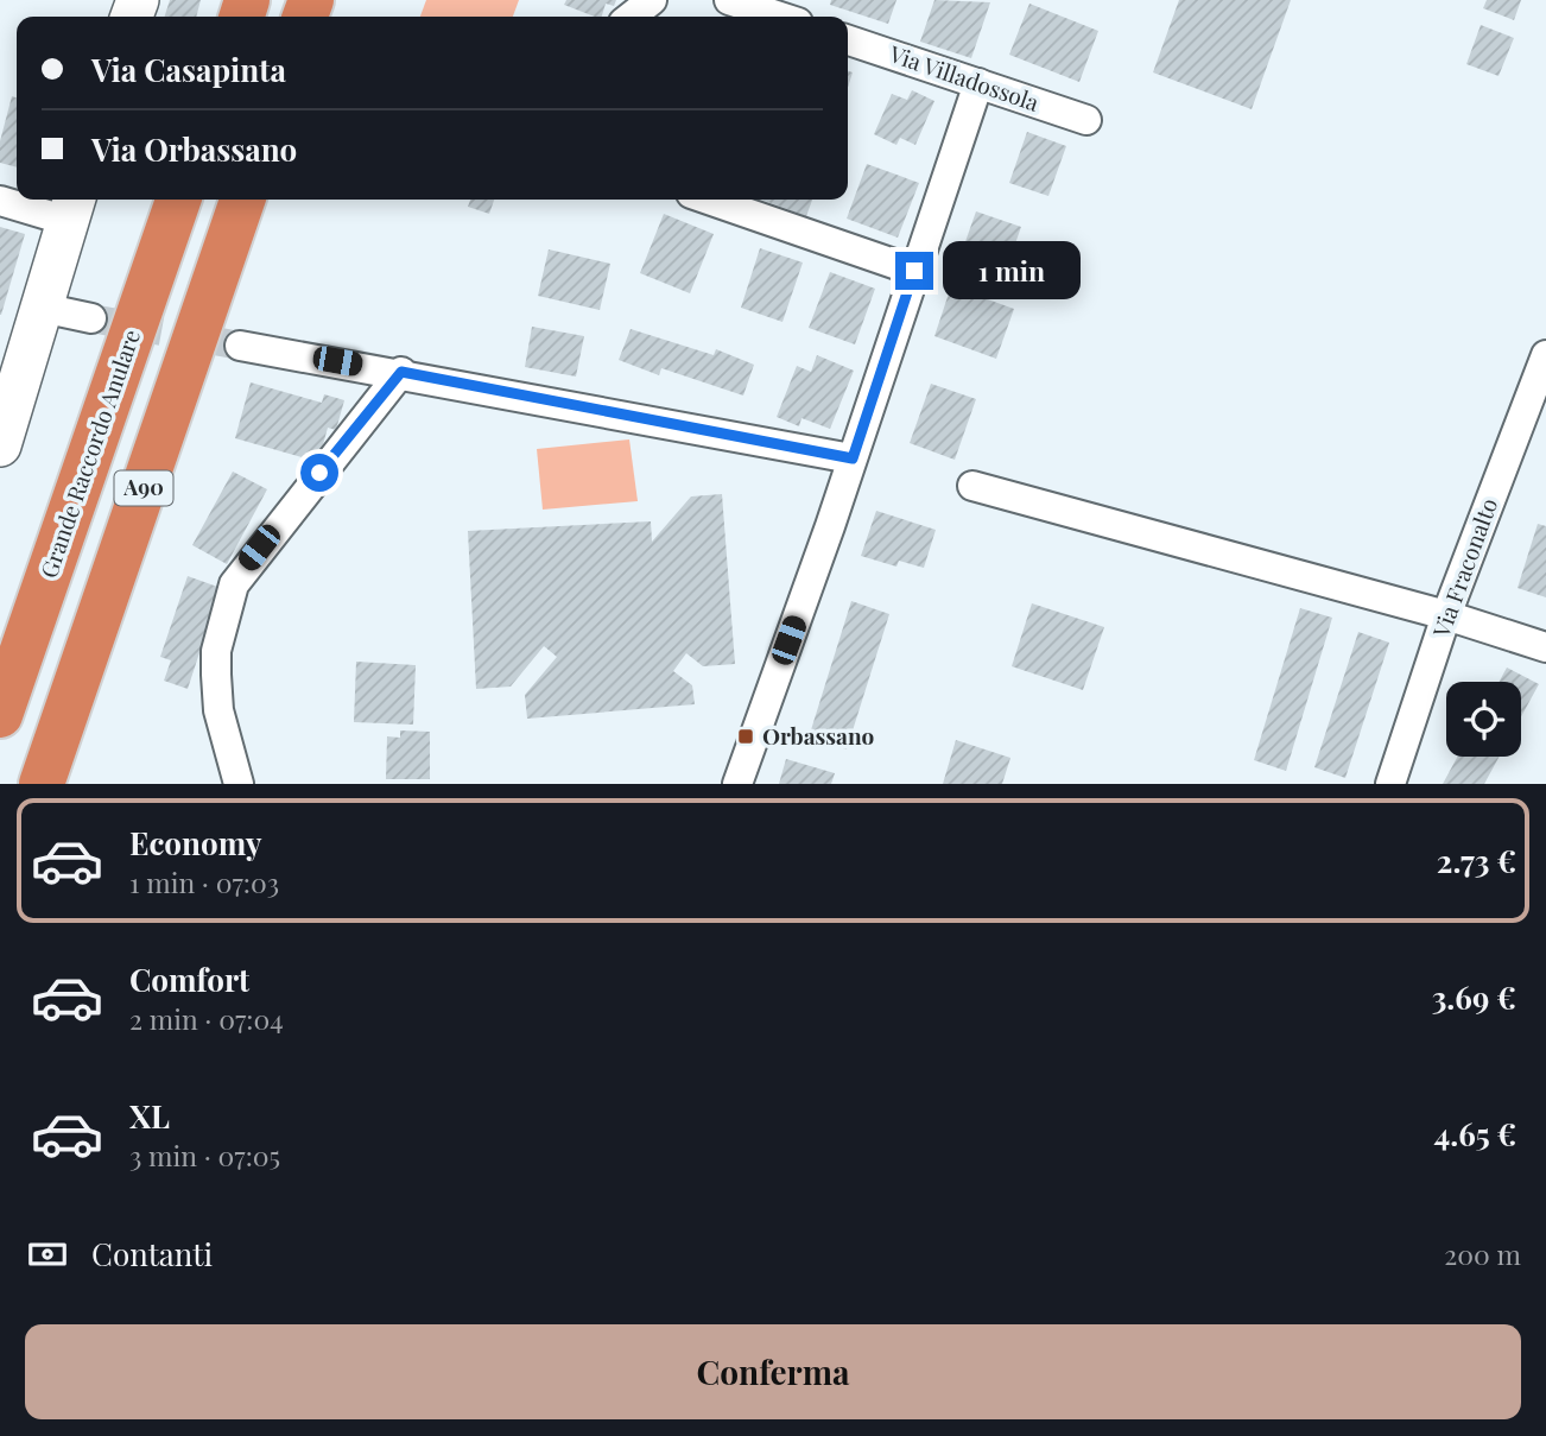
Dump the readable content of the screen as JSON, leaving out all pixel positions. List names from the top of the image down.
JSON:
{
  "streets": {
    "highway": ["Grande Raccordo Anulare", "A90"],
    "street": ["Via Villadossola", "Via Fraconalto"]
  },
  "places": {
    "transit": ["Orbassano"]
  },
  "page": {
    "banner": ["Via Casapinta", "Via Orbassano"],
    "bubble": "1 min",
    "list": [
      {
        "name": "Economy",
        "note": "1 min · 07:03",
        "value": "2.73 €"
      },
      {
        "name": "Comfort",
        "note": "2 min · 07:04",
        "value": "3.69 €"
      },
      {
        "name": "XL",
        "note": "3 min · 07:05",
        "value": "4.65 €"
      }
    ],
    "pay": ["Contanti", "200 m"],
    "buttons": "Conferma"
  }
}
